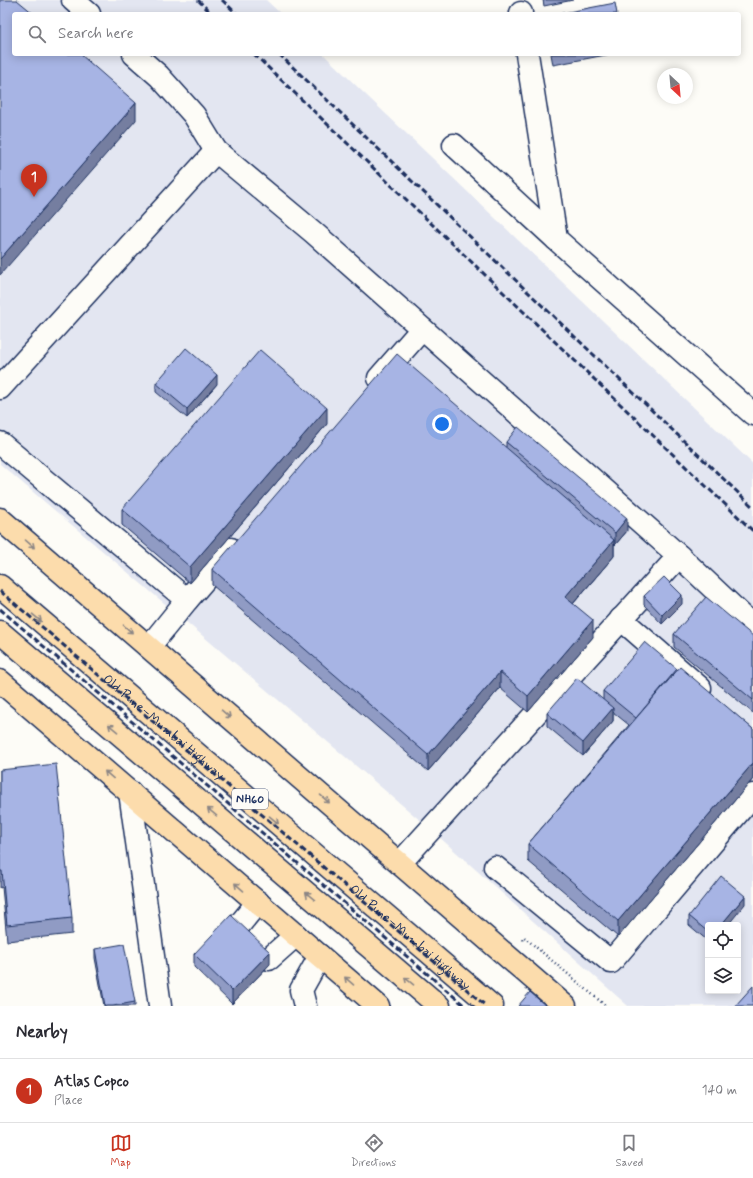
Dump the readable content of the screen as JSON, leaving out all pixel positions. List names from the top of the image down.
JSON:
{
  "streets": {
    "main road": ["Old Pune–Mumbai Highway", "NH60"]
  },
  "north": "bottom right",
  "page": {
    "search": "Search here",
    "pins": "1",
    "heading": "Nearby",
    "list": [
      {
        "mark": "1",
        "name": "Atlas Copco",
        "note": "Place",
        "value": "140 m"
      }
    ],
    "nav": ["Map", "Directions", "Saved"]
  }
}
